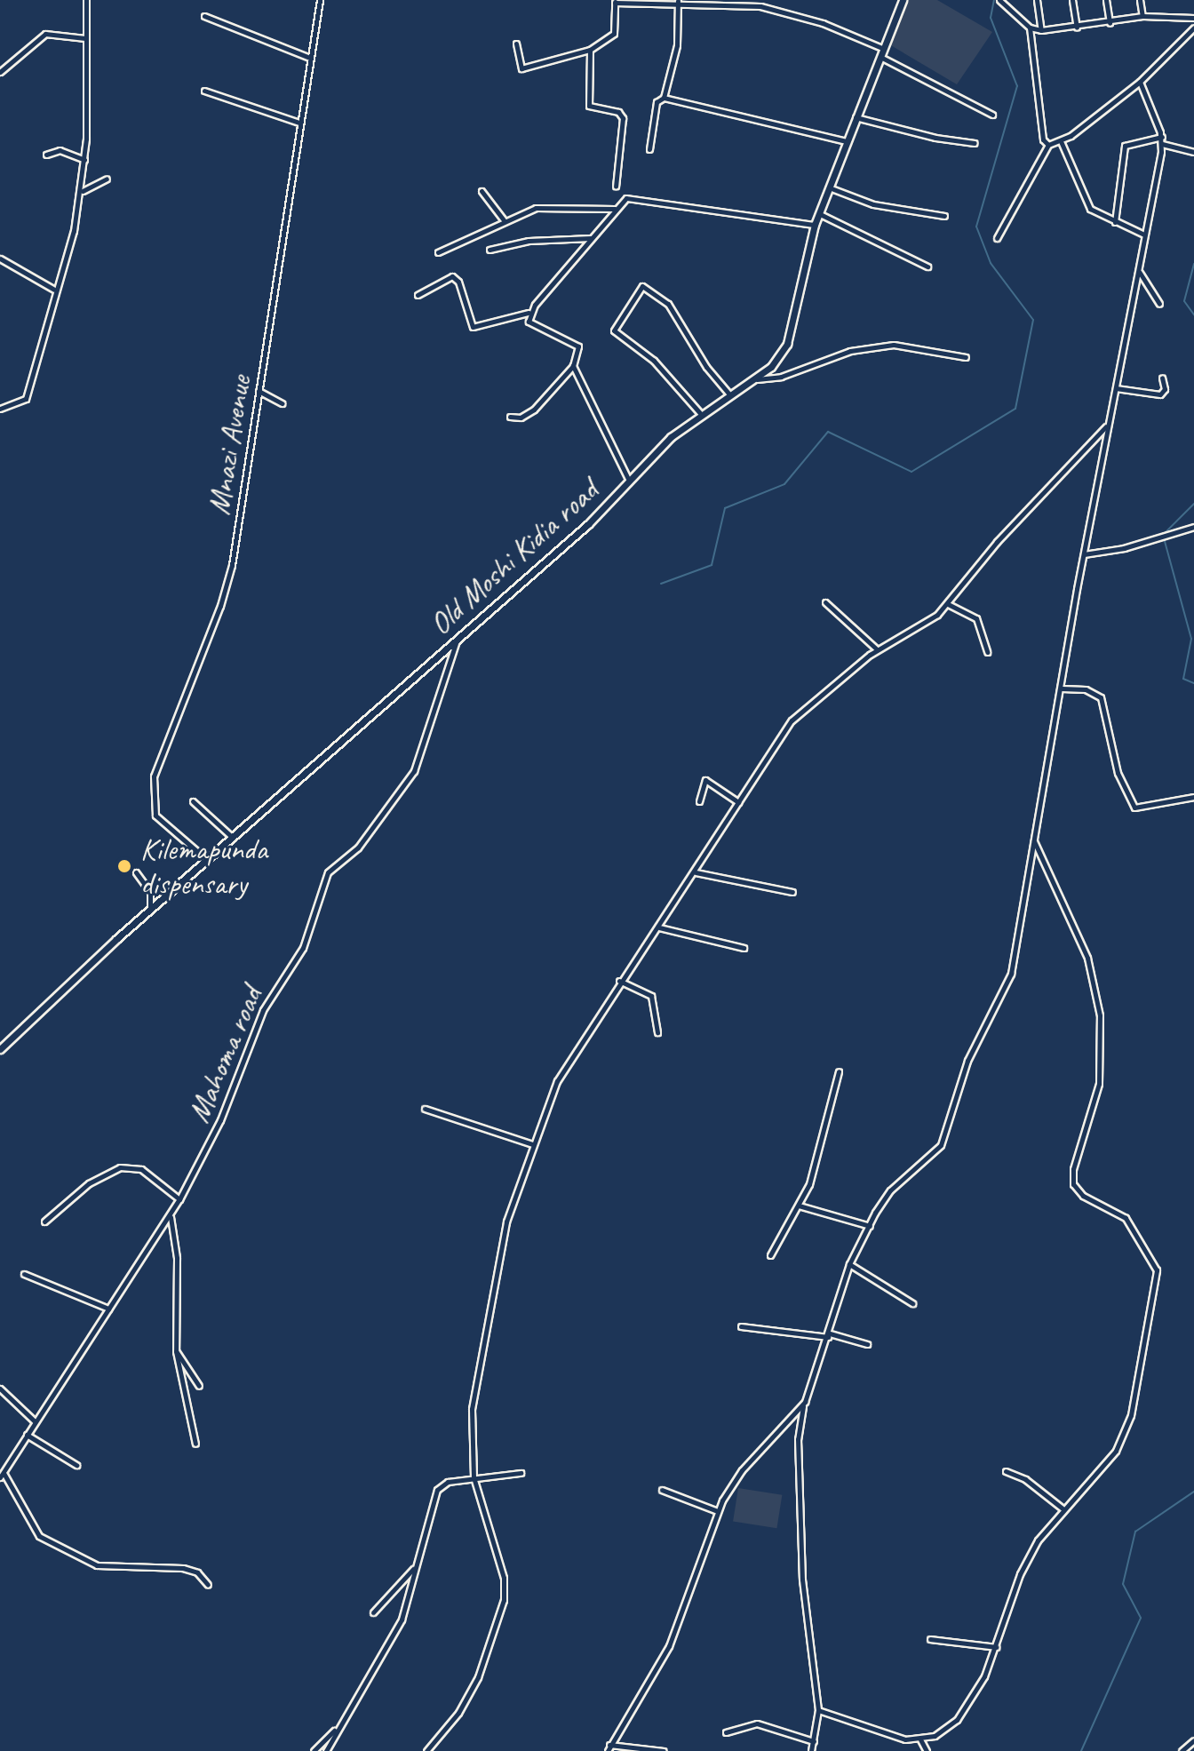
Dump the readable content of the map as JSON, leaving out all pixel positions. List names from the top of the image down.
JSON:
{
  "streets": {
    "street": ["Mnazi Avenue", "Old Moshi Kidia road", "Mahoma road"]
  },
  "crossings": [
    ["Mnazi Avenue", "Old Moshi Kidia road"],
    ["Old Moshi Kidia road", "Mahoma road"]
  ],
  "places": ["Kilemapunda dispensary"]
}
